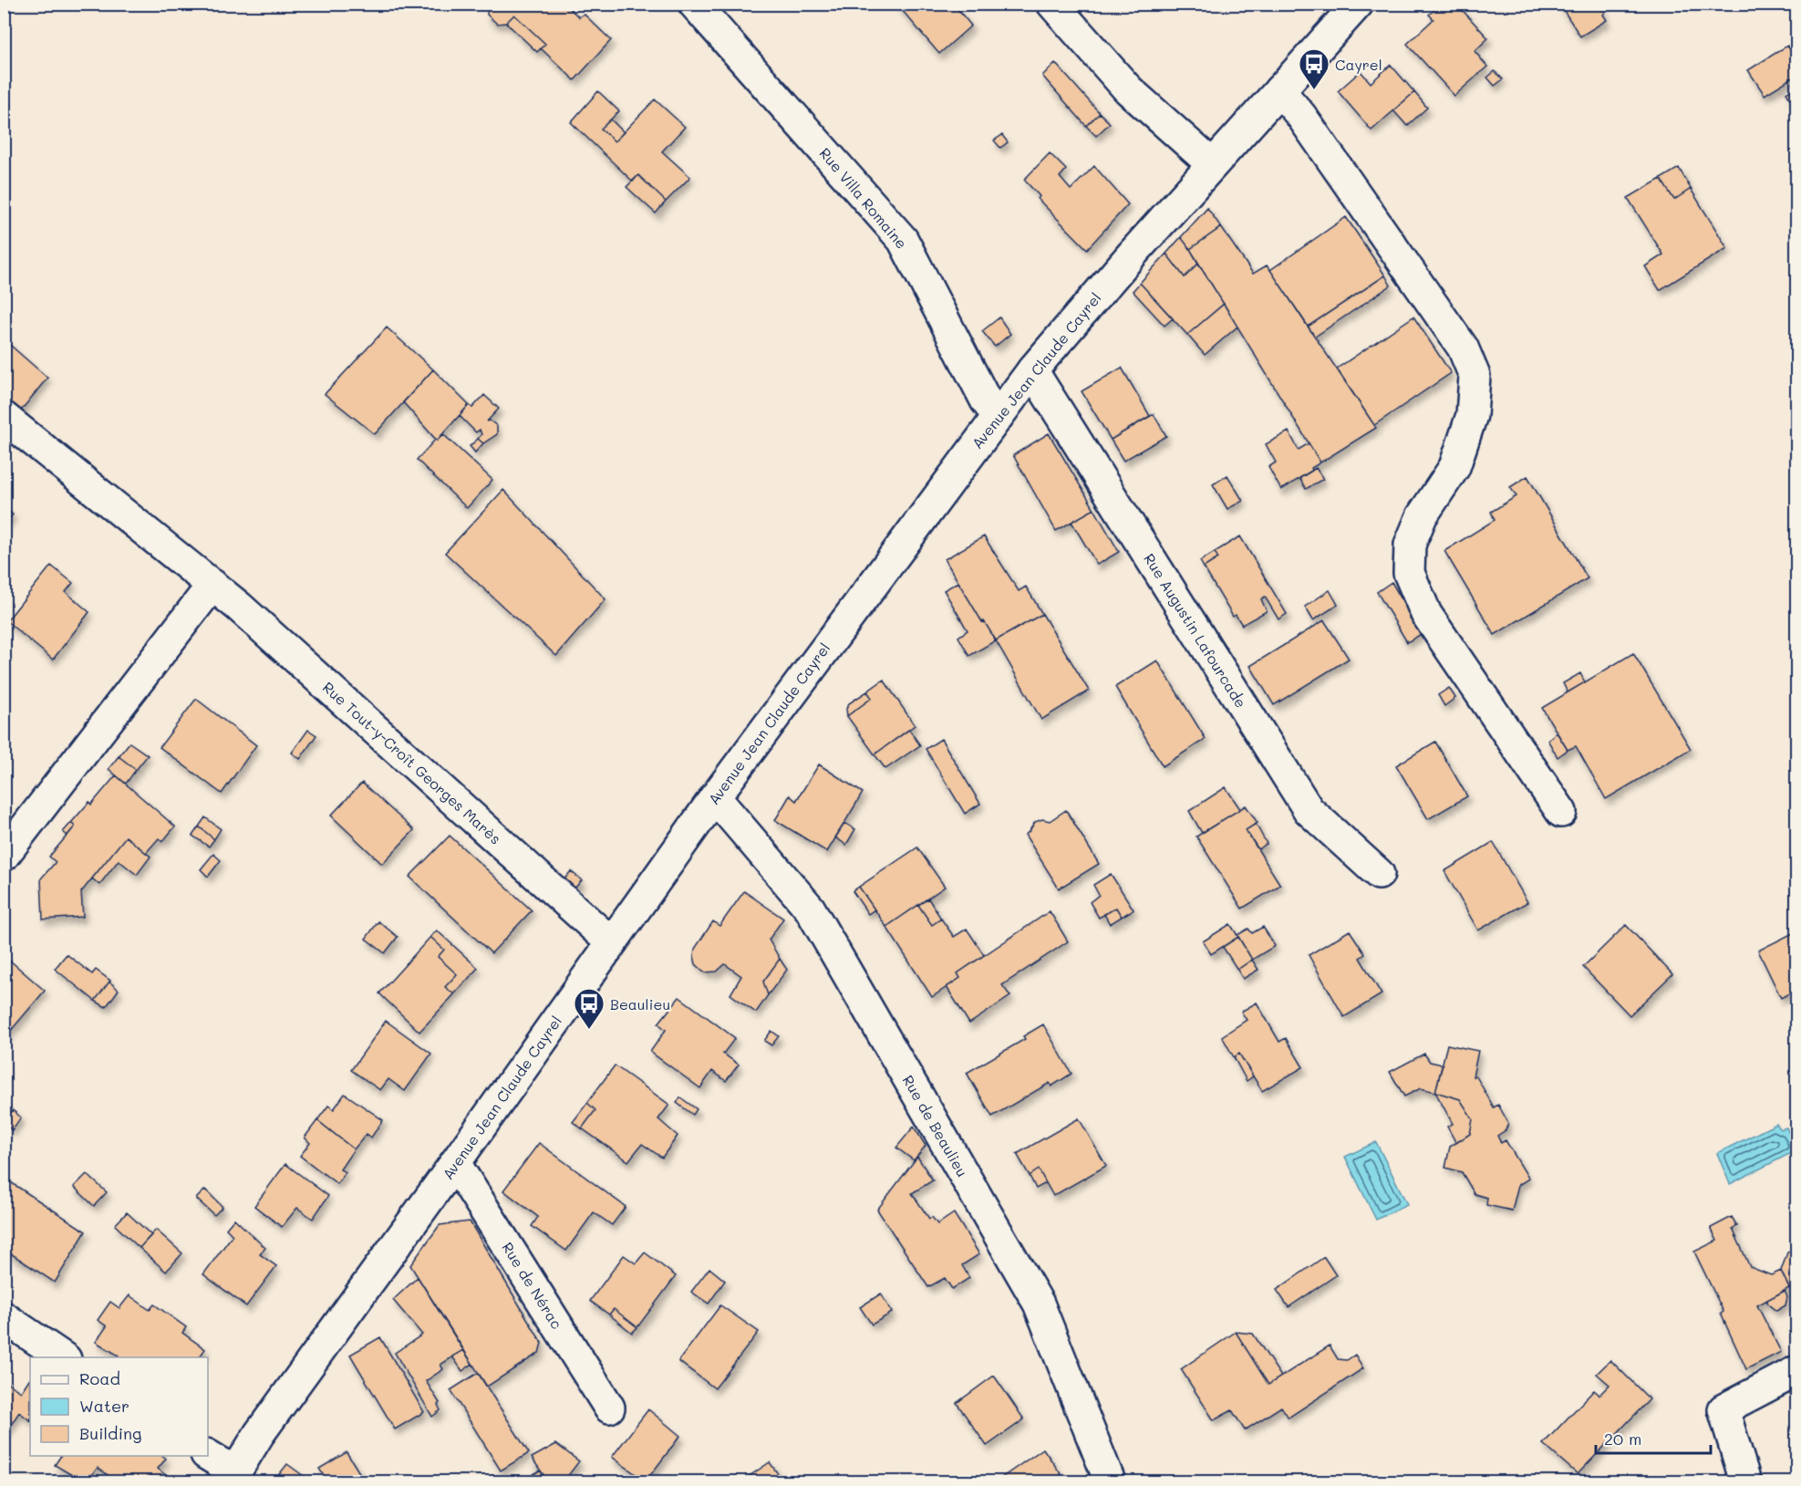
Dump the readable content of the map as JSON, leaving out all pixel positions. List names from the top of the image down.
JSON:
{
  "streets": {
    "street": [
      "Rue Villa Romaine",
      "Avenue Jean Claude Cayrel",
      "Rue Augustin Lafourcade",
      "Rue Tout-y-Croît Georges Marès",
      "Rue de Beaulieu",
      "Rue de Nérac"
    ]
  },
  "crossings": [
    ["Rue Villa Romaine", "Avenue Jean Claude Cayrel"],
    ["Avenue Jean Claude Cayrel", "Rue Augustin Lafourcade"],
    ["Avenue Jean Claude Cayrel", "Rue Tout-y-Croît Georges Marès"],
    ["Avenue Jean Claude Cayrel", "Rue de Beaulieu"],
    ["Avenue Jean Claude Cayrel", "Rue de Nérac"]
  ],
  "places": {
    "bus stop": ["Cayrel", "Beaulieu"]
  },
  "legend": ["Road", "Water", "Building"],
  "scale_bar": "20 m"
}
